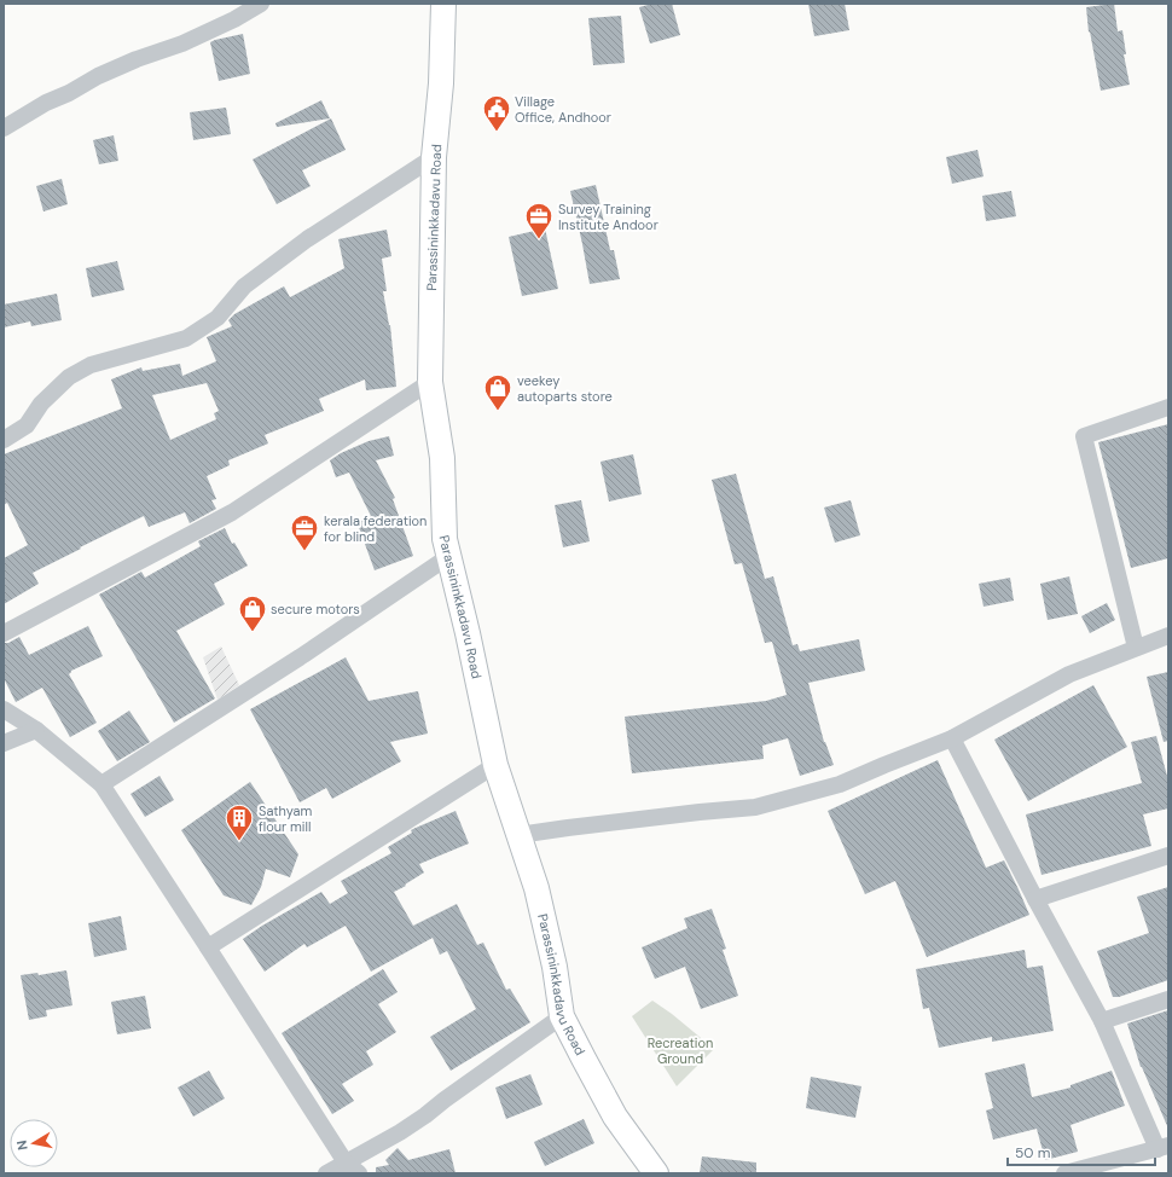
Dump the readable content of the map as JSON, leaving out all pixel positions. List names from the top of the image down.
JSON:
{
  "streets": {
    "main road": ["Parassininkkadavu Road"]
  },
  "parks": ["Recreation Ground"],
  "places": {
    "public building": ["Village Office, Andhoor"],
    "office": ["Survey Training Institute Andoor", "kerala federation for blind"],
    "shop": ["veekey autoparts store", "secure motors"],
    "building": ["Sathyam flour mill"]
  },
  "scale_bar": "50 m",
  "north": "left"
}
